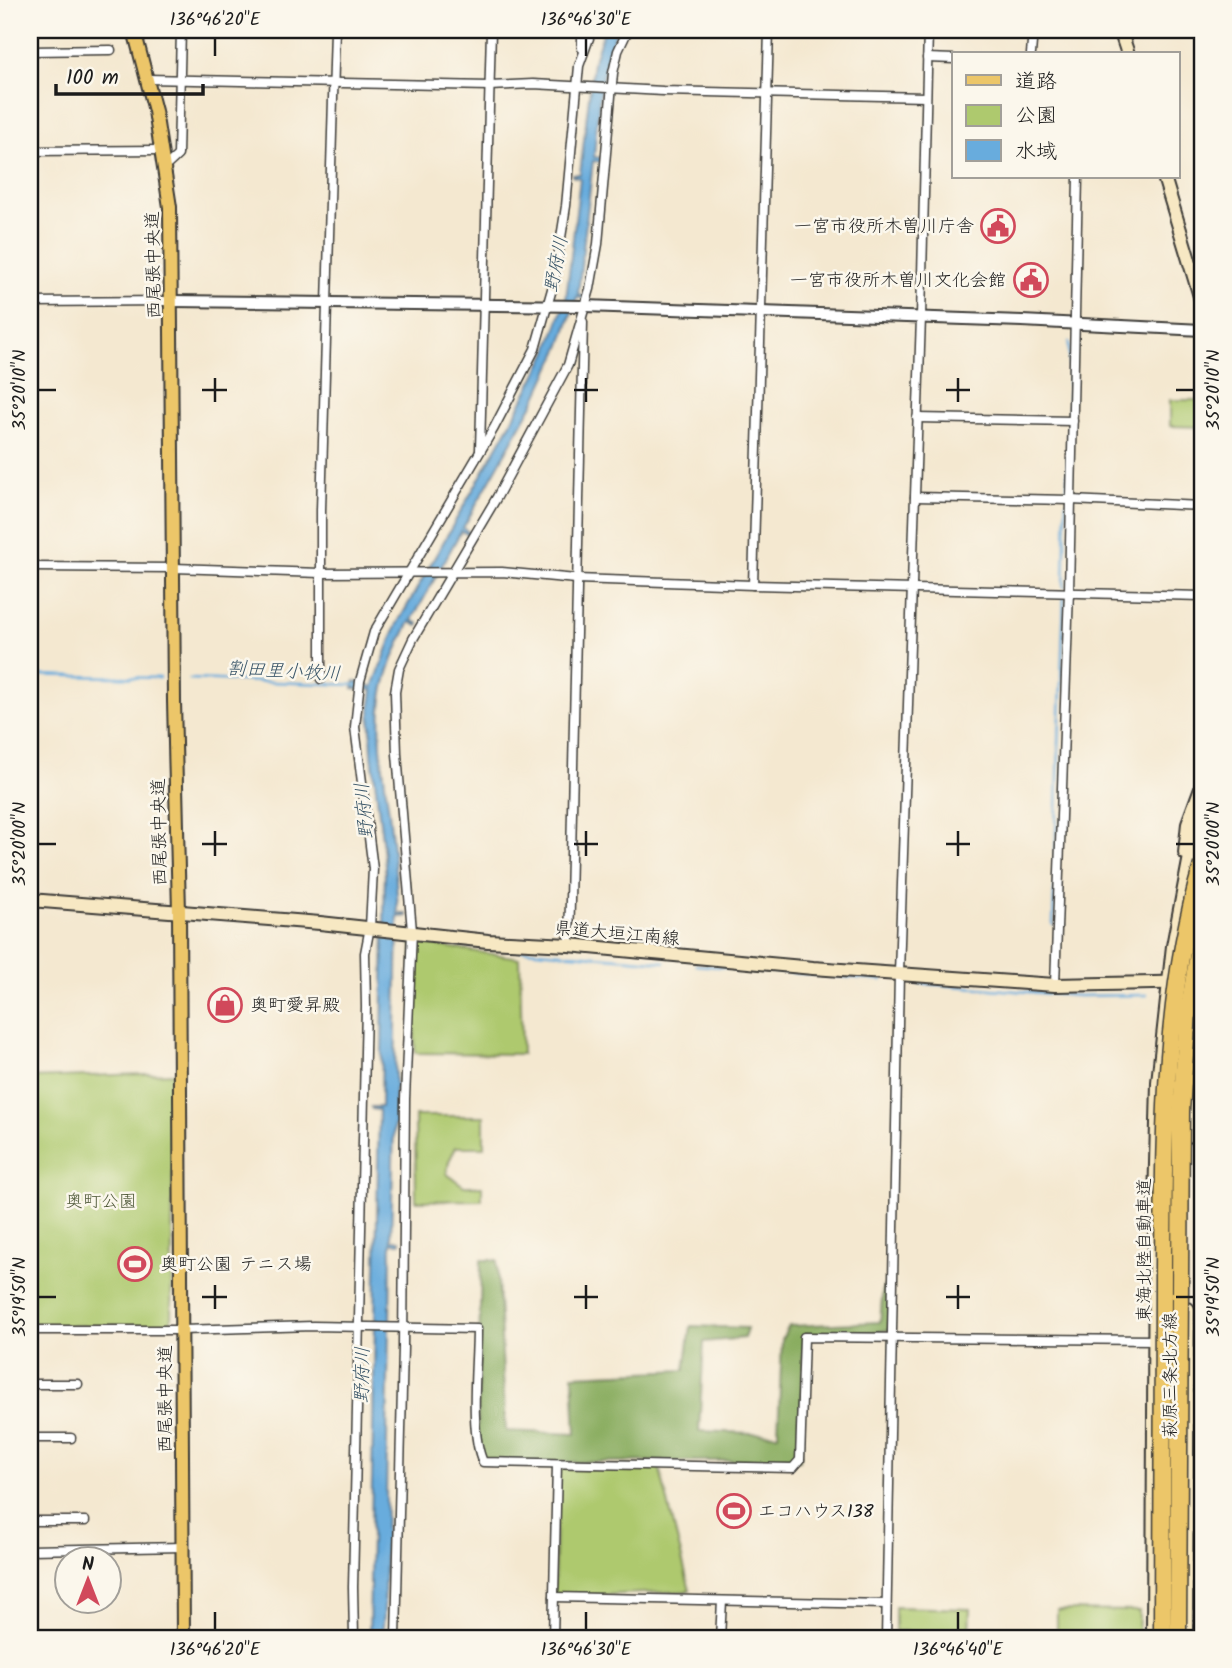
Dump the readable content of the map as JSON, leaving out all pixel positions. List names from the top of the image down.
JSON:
{
  "streets": {
    "highway": ["東海北陸自動車道"],
    "main road": ["西尾張中央道", "県道大垣江南線", "萩原三条北方線"]
  },
  "crossings": [
    ["西尾張中央道", "県道大垣江南線"],
    ["県道大垣江南線", "萩原三条北方線"]
  ],
  "water": ["野府川", "割田里小牧川"],
  "parks": ["奥町公園"],
  "places": {
    "public building": ["一宮市役所木曽川庁舎", "一宮市役所木曽川文化会館"],
    "shop": ["奥町愛昇殿"],
    "sports": ["奥町公園 テニス場", "エコハウス138"]
  },
  "legend": ["道路", "公園", "水域"],
  "scale_bar": "100 m",
  "north": "top",
  "coordinates": [
    "136°46'20\"E",
    "136°46'30\"E",
    "35°20'10\"N",
    "35°20'00\"N",
    "35°19'50\"N",
    "136°46'40\"E"
  ]
}
